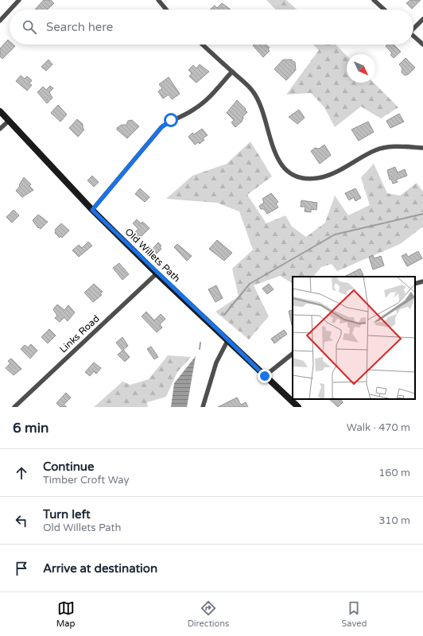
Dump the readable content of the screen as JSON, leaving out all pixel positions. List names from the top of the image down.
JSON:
{
  "streets": {
    "main road": ["Old Willets Path"],
    "street": ["Links Road"]
  },
  "crossings": [
    ["Old Willets Path", "Links Road"]
  ],
  "north": "bottom right",
  "page": {
    "search": "Search here",
    "heading": ["6 min", "Walk · 470 m"],
    "list": [
      ["Continue", "Timber Croft Way", "160 m"],
      ["Turn left", "Old Willets Path", "310 m"],
      "Arrive at destination"
    ],
    "nav": ["Map", "Directions", "Saved"]
  }
}
